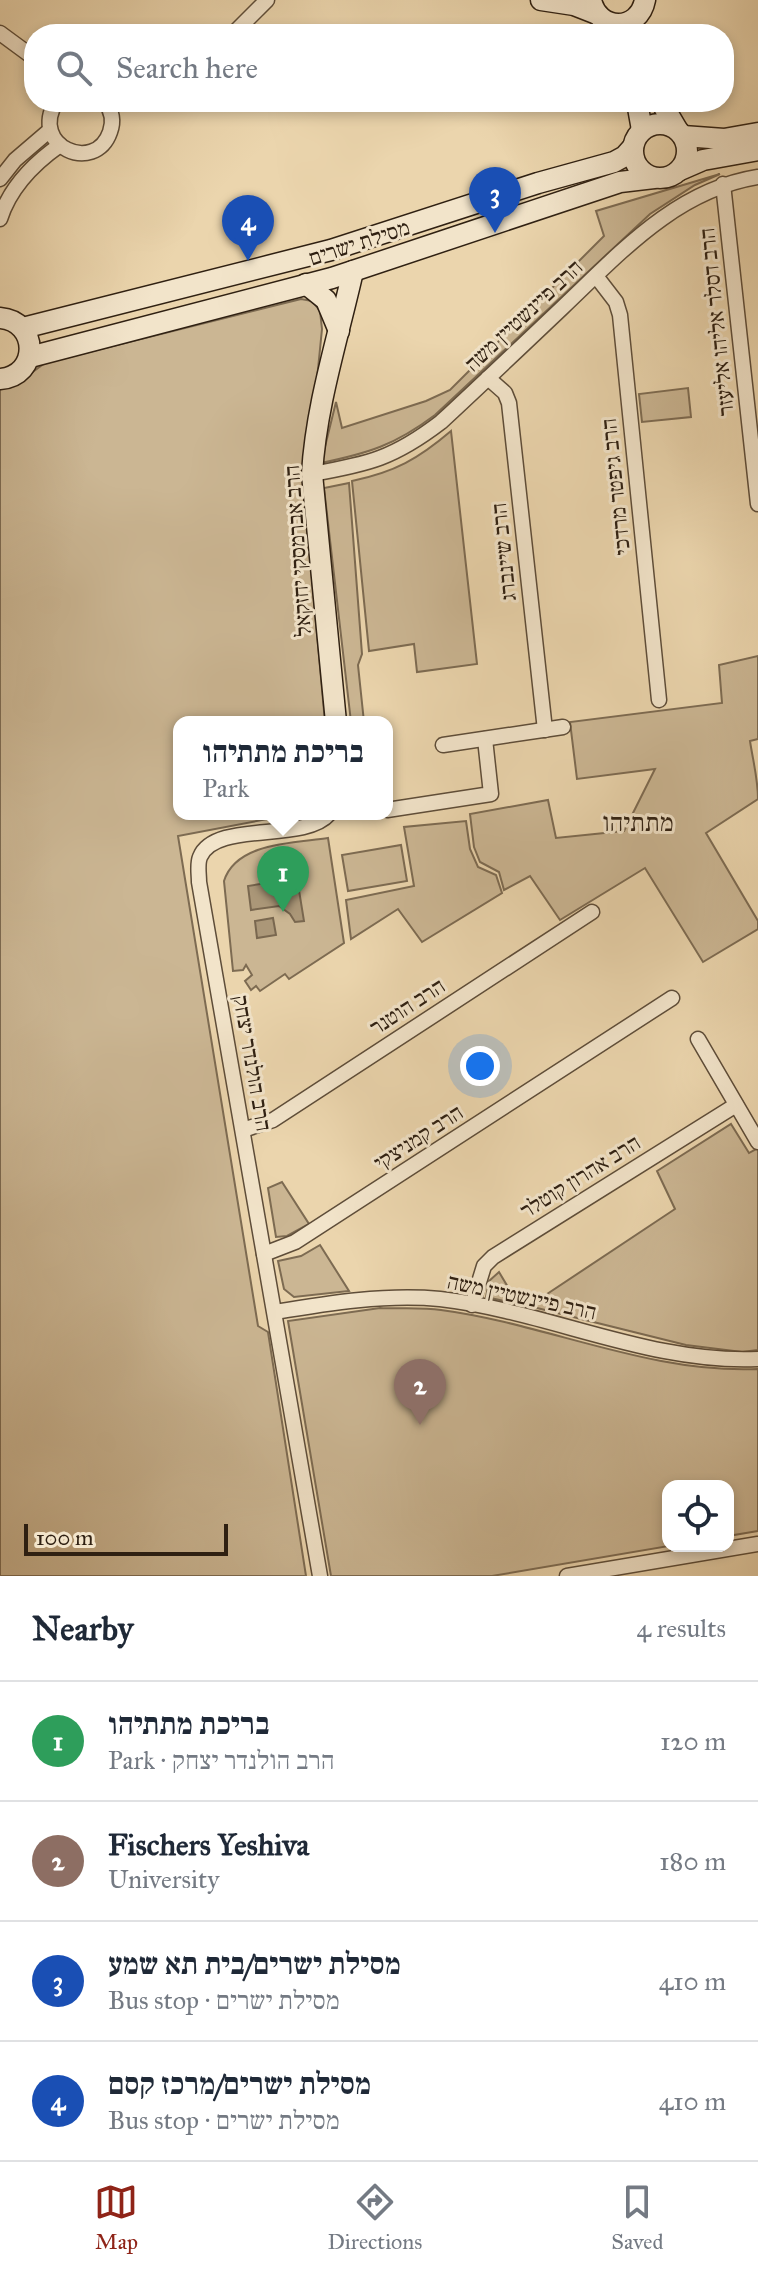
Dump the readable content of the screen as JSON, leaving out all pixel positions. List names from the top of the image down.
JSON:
{
  "streets": {
    "street": [
      "מסילת ישרים",
      "הרב פיינשטיין משה",
      "הרב דסלר אליהו אליעזר",
      "הרב גיפטר מרדכי",
      "הרב אברמסקי יחזקאל",
      "הרב שיינברג",
      "הרב הוטנר",
      "הרב הולנדר יצחק",
      "הרב קמניצקי",
      "הרב אהרון קוטלר"
    ]
  },
  "crossings": [
    ["מסילת ישרים", "הרב אברמסקי יחזקאל"],
    ["הרב פיינשטיין משה", "הרב דסלר אליהו אליעזר"],
    ["הרב פיינשטיין משה", "הרב גיפטר מרדכי"],
    ["הרב פיינשטיין משה", "הרב אברמסקי יחזקאל"],
    ["הרב פיינשטיין משה", "הרב שיינברג"],
    ["הרב פיינשטיין משה", "הרב הולנדר יצחק"],
    ["הרב פיינשטיין משה", "הרב אהרון קוטלר"],
    ["הרב הוטנר", "הרב הולנדר יצחק"],
    ["הרב הולנדר יצחק", "הרב קמניצקי"]
  ],
  "districts": ["מתתיהו"],
  "scale_bar": "100 m",
  "page": {
    "search": "Search here",
    "pins": [
      "3",
      "4",
      "1",
      "2"
    ],
    "popup": ["בריכת מתתיהו", "Park"],
    "scale": "100 m",
    "heading": ["Nearby", "4 results"],
    "list": [
      {
        "mark": "1",
        "name": "בריכת מתתיהו",
        "note": "Park · הרב הולנדר יצחק",
        "value": "120 m"
      },
      {
        "mark": "2",
        "name": "Fischers Yeshiva",
        "note": "University",
        "value": "180 m"
      },
      {
        "mark": "3",
        "name": "מסילת ישרים/בית תא שמע",
        "note": "Bus stop · מסילת ישרים",
        "value": "410 m"
      },
      {
        "mark": "4",
        "name": "מסילת ישרים/מרכז קסם",
        "note": "Bus stop · מסילת ישרים",
        "value": "410 m"
      }
    ],
    "nav": ["Map", "Directions", "Saved"]
  }
}
